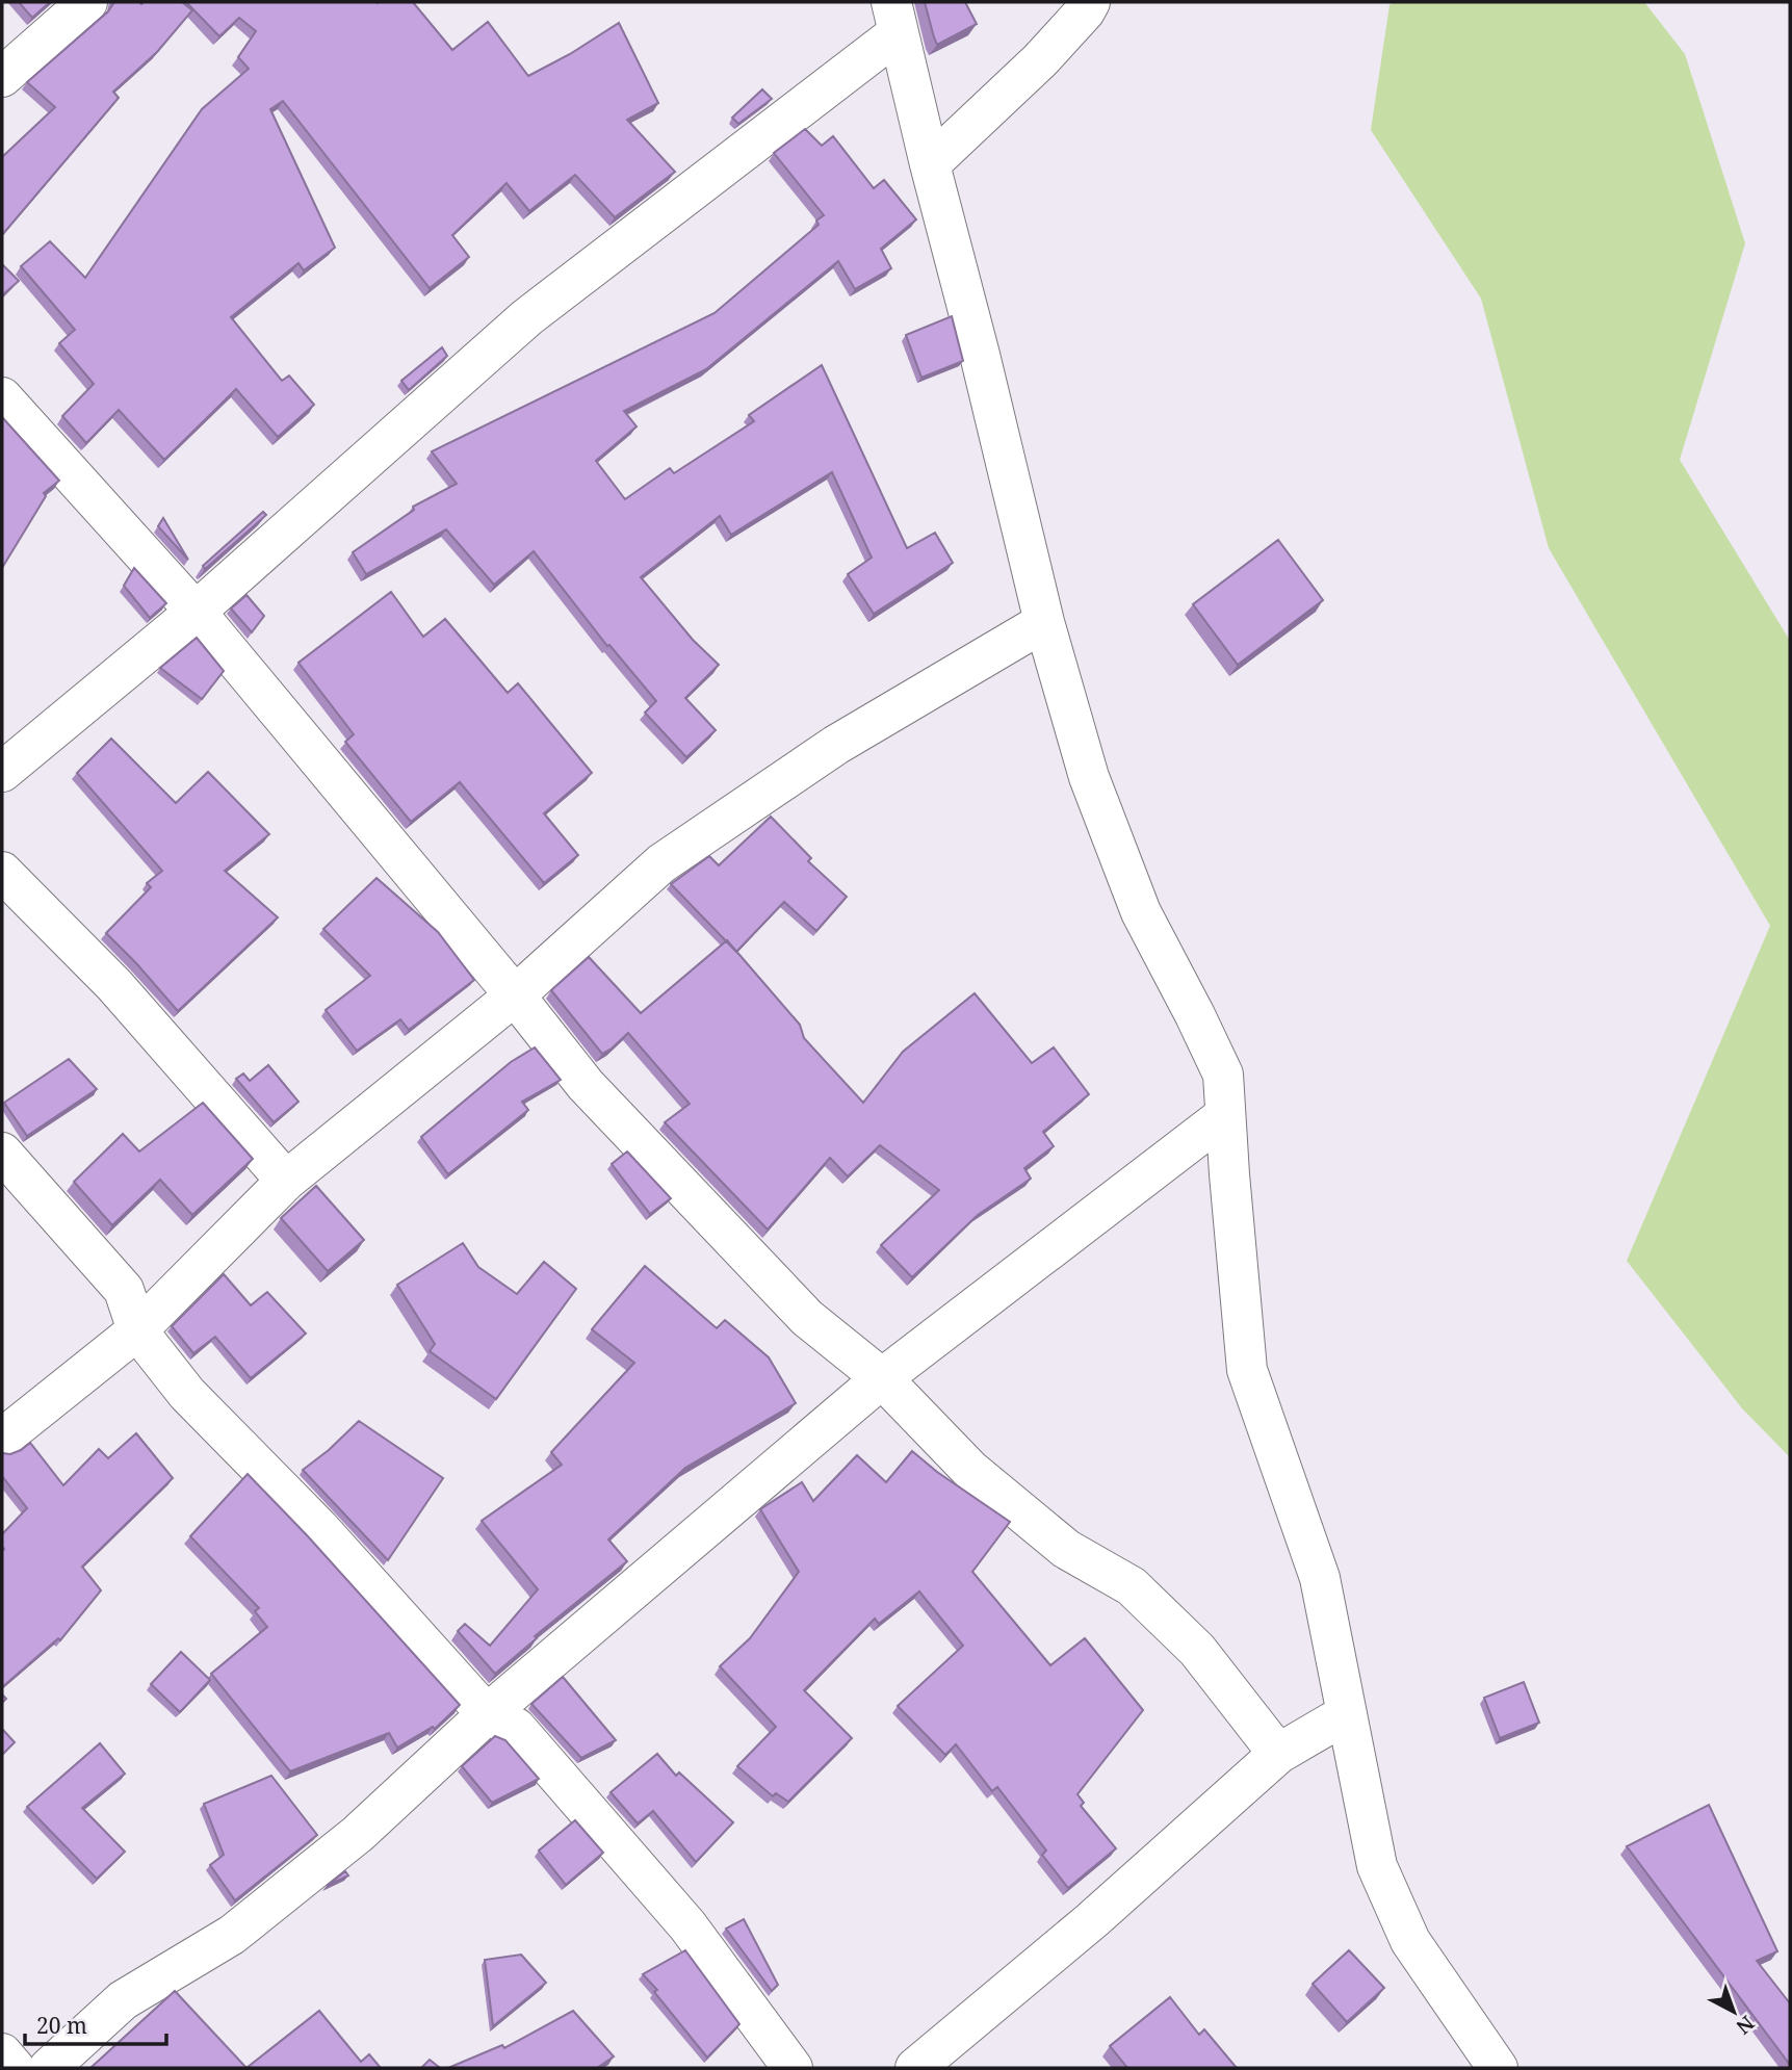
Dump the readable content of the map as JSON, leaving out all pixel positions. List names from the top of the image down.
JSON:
{
  "scale_bar": "20 m",
  "north": "bottom right"
}
